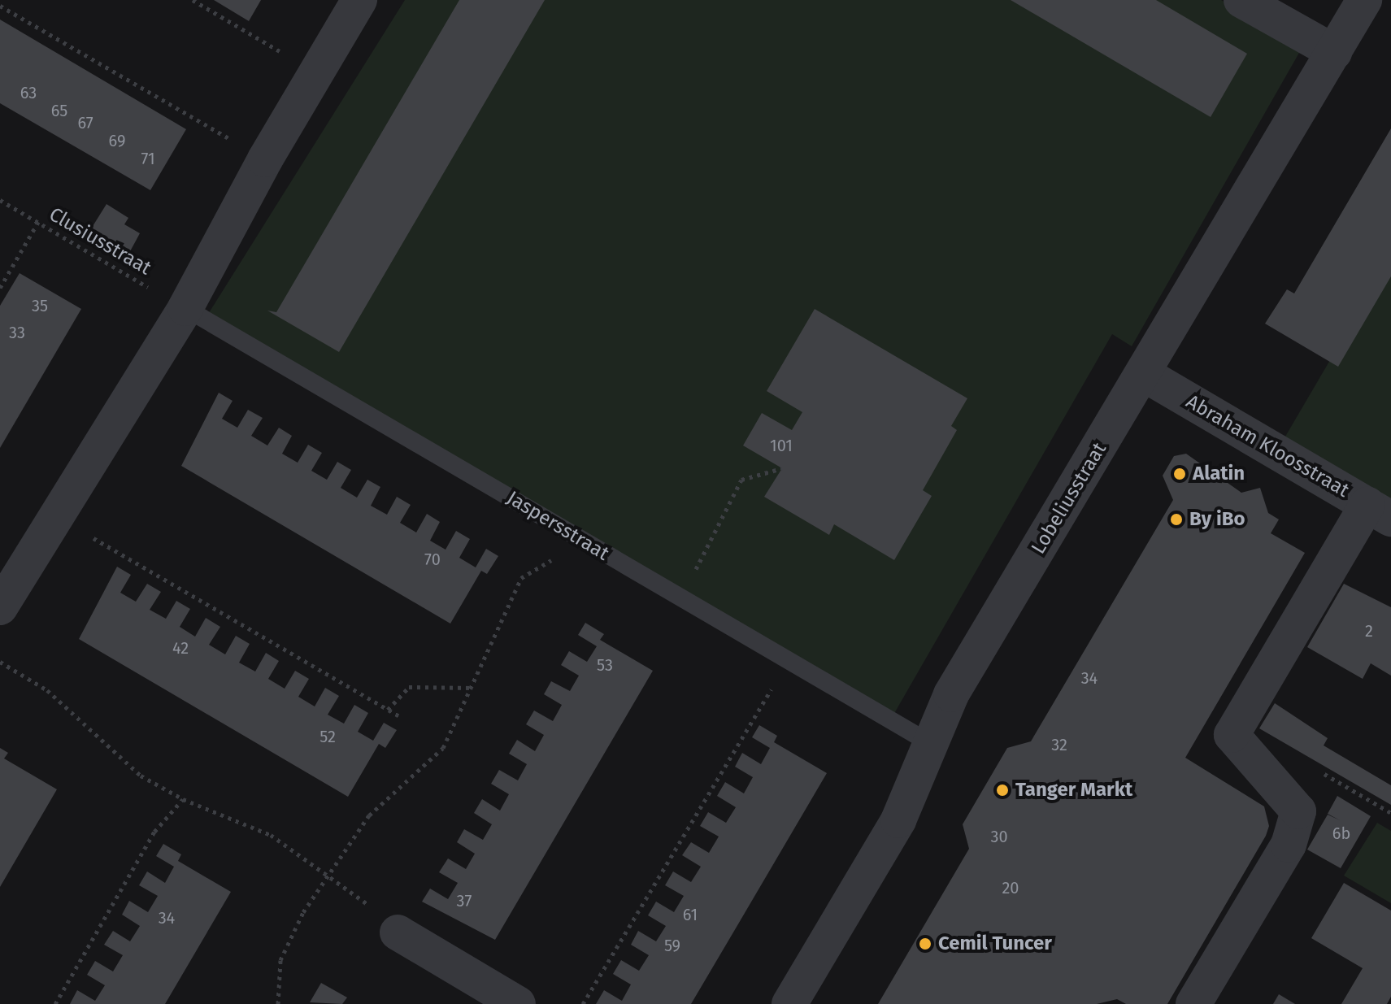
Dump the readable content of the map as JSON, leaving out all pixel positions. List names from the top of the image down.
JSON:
{
  "streets": {
    "street": ["Abraham Kloosstraat", "Lobeliusstraat"],
    "lane": ["Jaspersstraat"],
    "path": ["Clusiusstraat"]
  },
  "crossings": [
    ["Clusiusstraat", "Jaspersstraat"],
    ["Abraham Kloosstraat", "Lobeliusstraat"],
    ["Lobeliusstraat", "Jaspersstraat"]
  ],
  "places": [
    "Alatin",
    "By iBo",
    "Tanger Markt",
    "Cemil Tuncer"
  ],
  "house_numbers": [
    "63",
    "65",
    "67",
    "69",
    "71",
    "35",
    "33",
    "101",
    "70",
    "2",
    "42",
    "53",
    "34",
    "52",
    "32",
    "6b",
    "30",
    "20",
    "37",
    "61",
    "34",
    "59"
  ]
}
